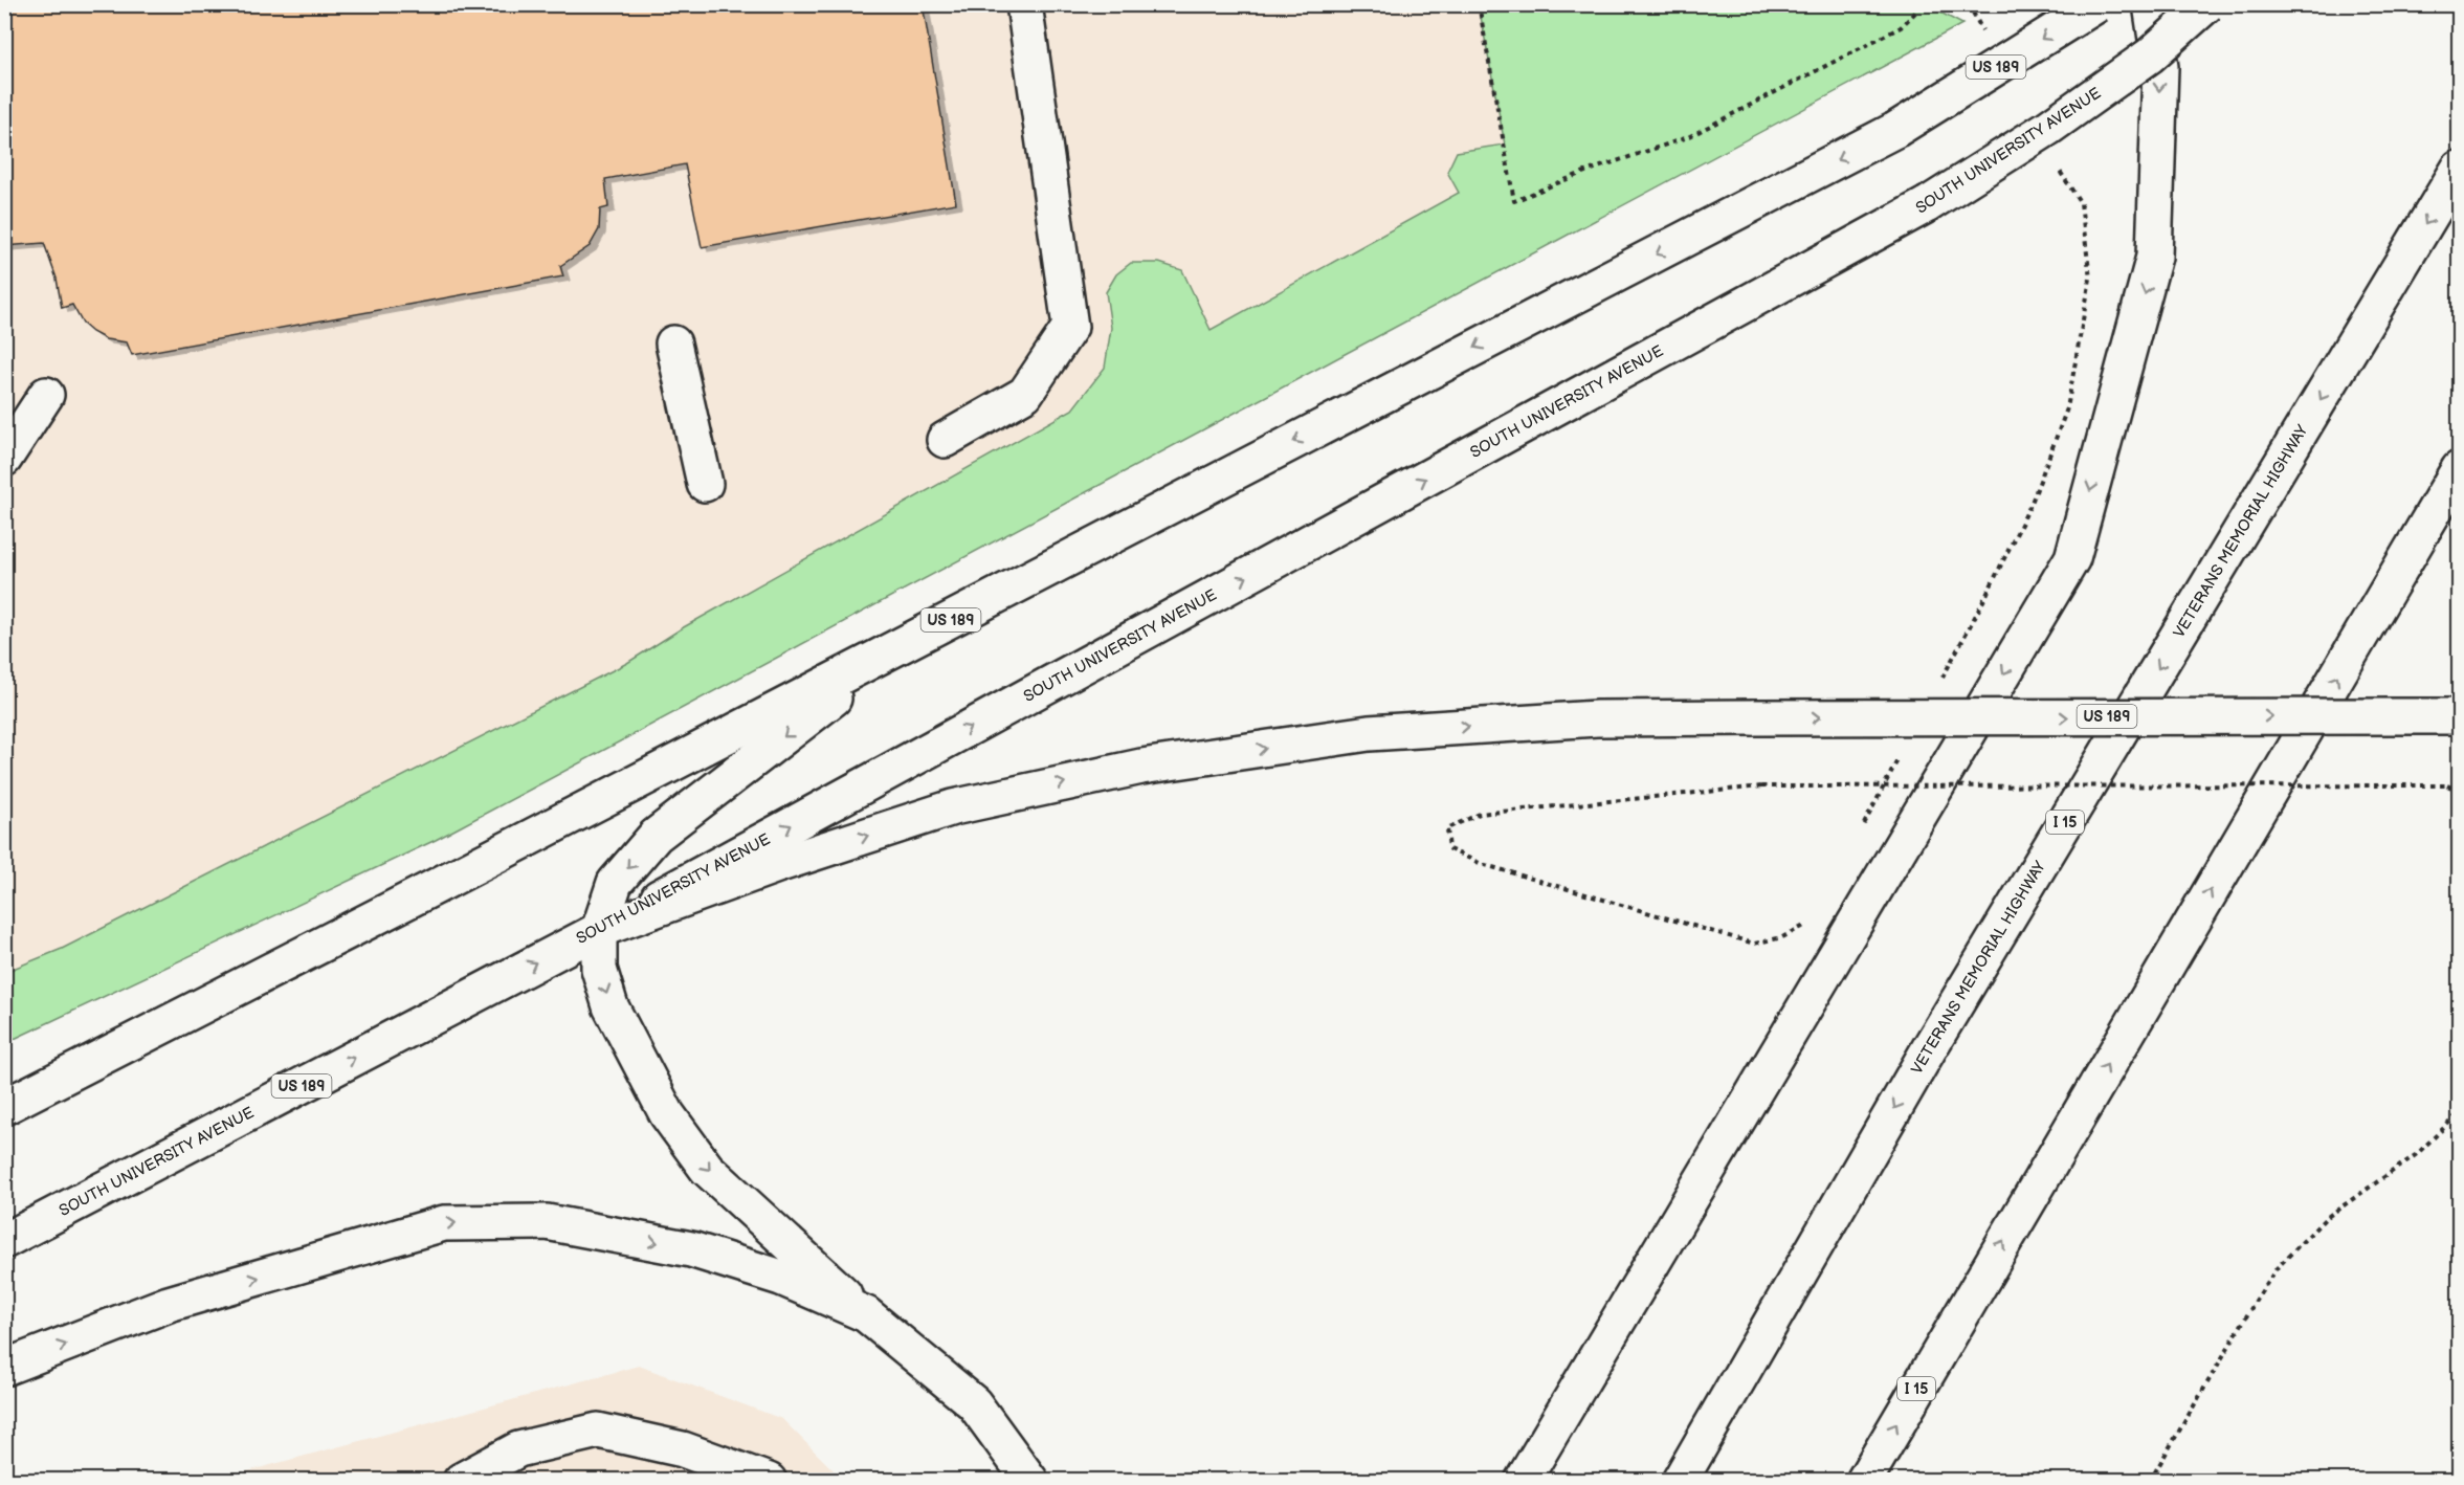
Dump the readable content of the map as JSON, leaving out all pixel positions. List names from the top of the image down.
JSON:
{
  "streets": {
    "main road": [
      "US 189",
      "SOUTH UNIVERSITY AVENUE",
      "VETERANS MEMORIAL HIGHWAY",
      "I 15"
    ]
  },
  "crossings": [
    ["US 189", "SOUTH UNIVERSITY AVENUE"]
  ]
}
